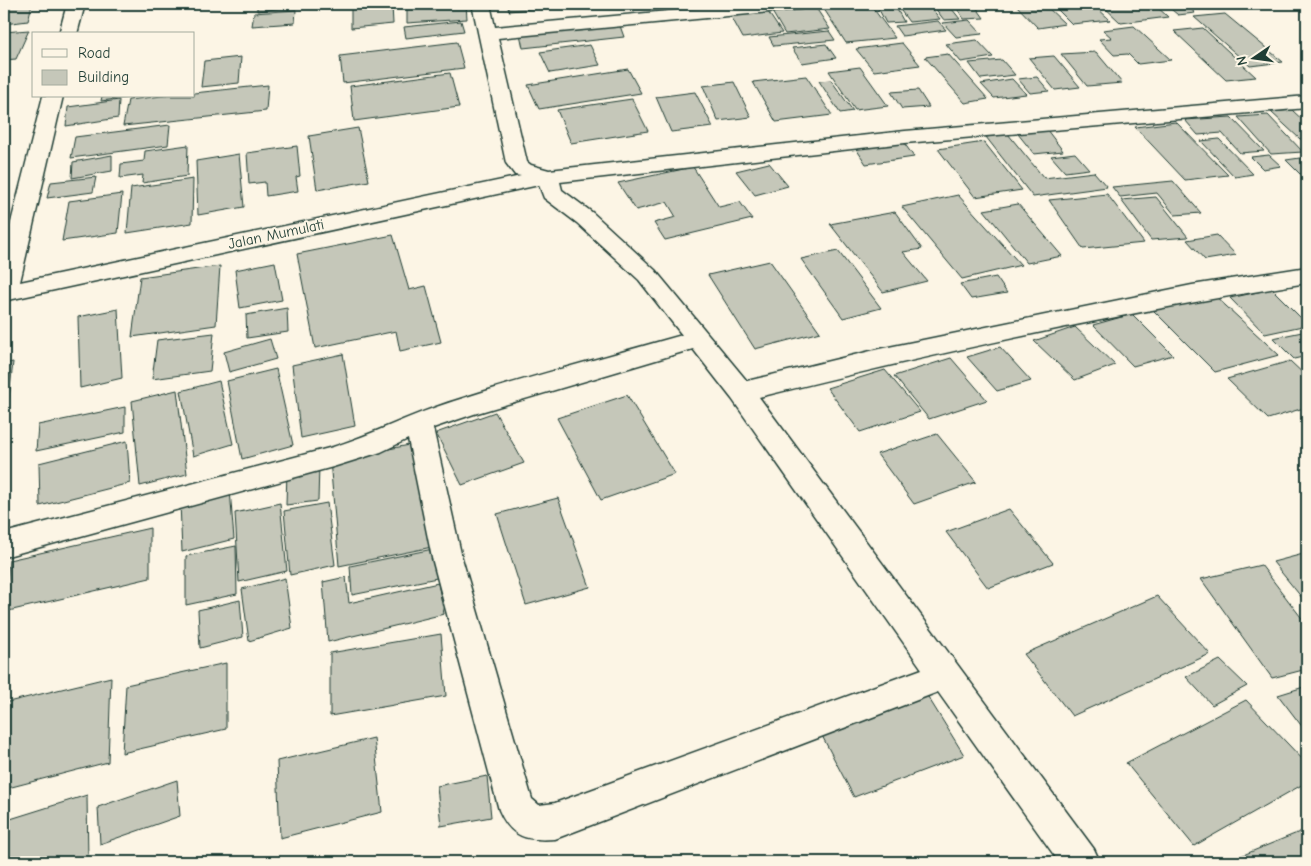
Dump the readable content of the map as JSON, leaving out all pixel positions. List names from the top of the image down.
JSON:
{
  "streets": {
    "street": ["Jalan Mumulati"]
  },
  "legend": ["Road", "Building"],
  "north": "left"
}
